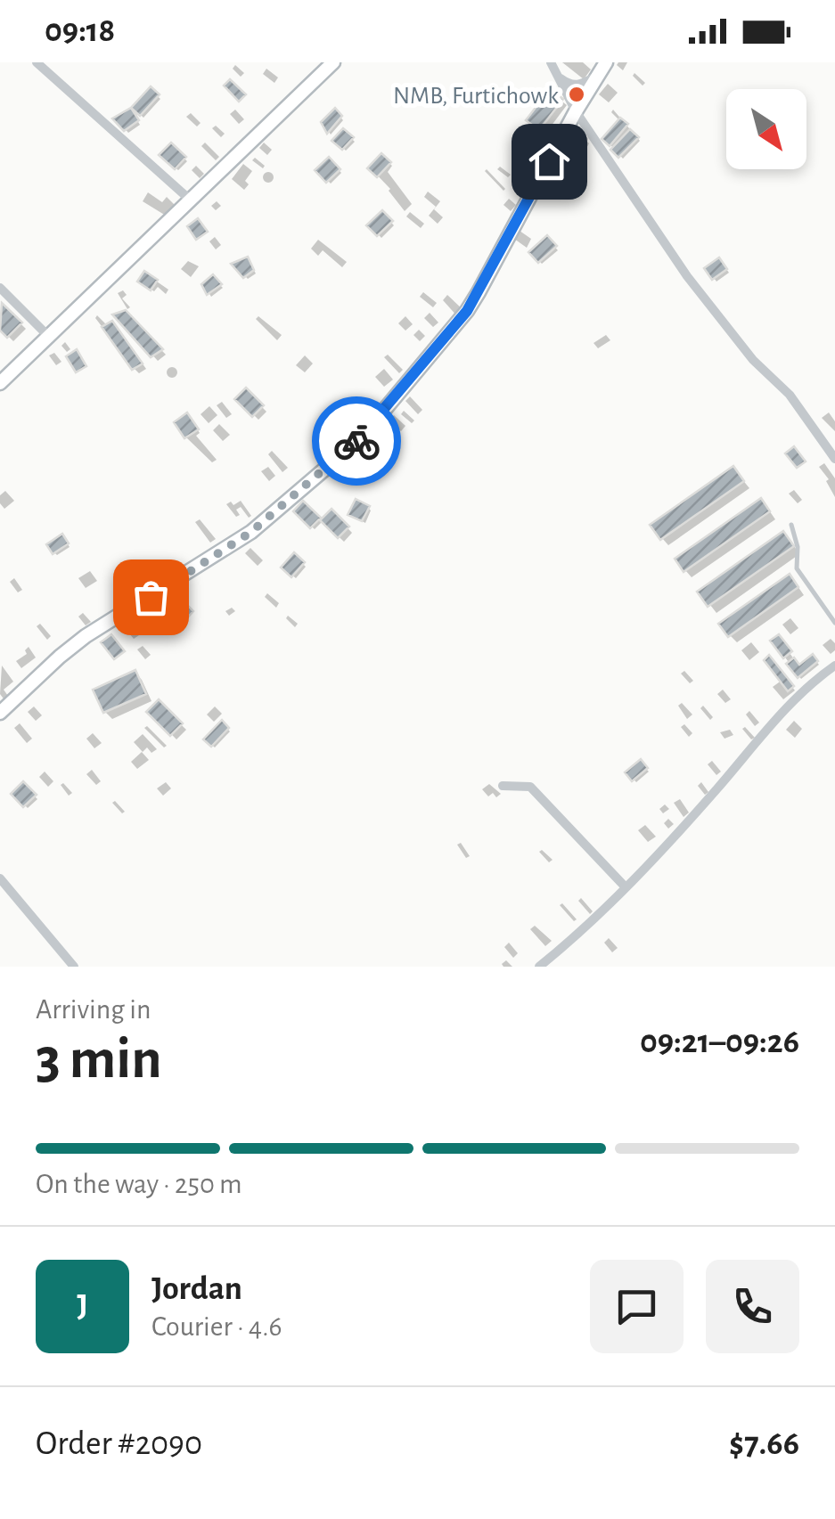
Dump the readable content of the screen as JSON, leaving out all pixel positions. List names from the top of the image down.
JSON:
{
  "places": ["NMB, Furtichowk"],
  "north": "bottom right",
  "page": {
    "status": "09:18",
    "heading": ["3 min", "Arriving in", "09:21–09:26"],
    "panel": [
      "Jordan",
      "Courier · 4.6",
      "Order #2090",
      "$7.66"
    ],
    "bar": "On the way · 250 m",
    "round": "J"
  }
}
